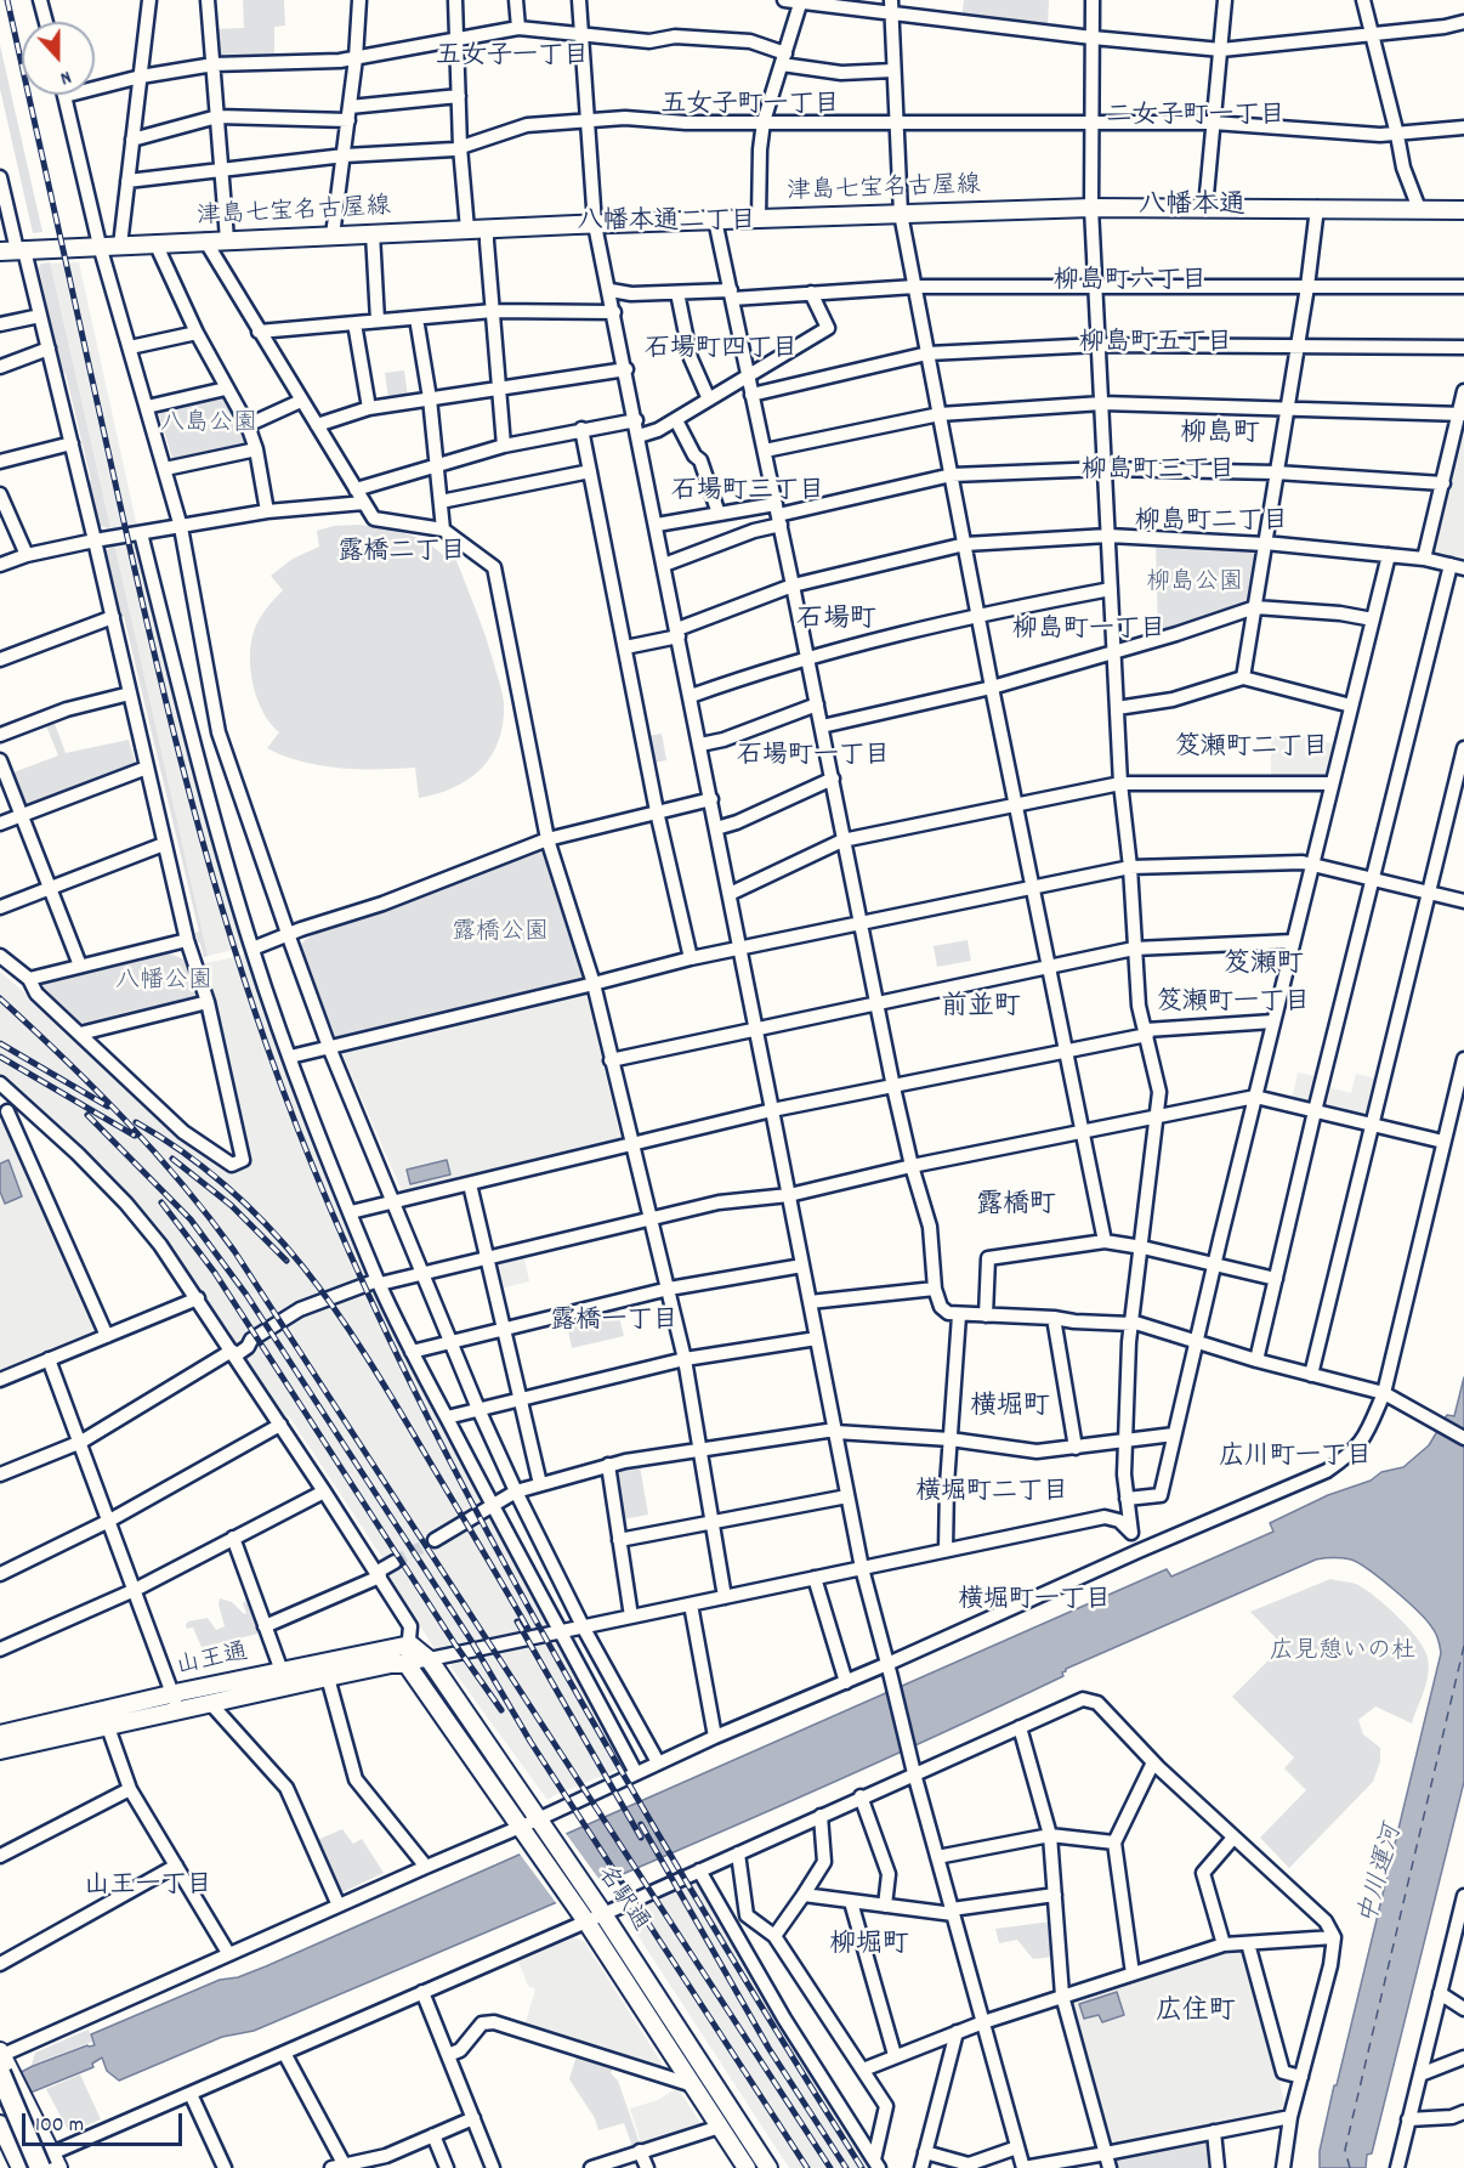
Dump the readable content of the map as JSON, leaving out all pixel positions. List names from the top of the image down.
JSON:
{
  "streets": {
    "main road": ["津島七宝名古屋線", "山王通", "名駅通"]
  },
  "crossings": [
    ["山王通", "名駅通"]
  ],
  "districts": [
    "五女子一丁目",
    "五女子町一丁目",
    "二女子町一丁目",
    "八幡本通",
    "八幡本通二丁目",
    "柳島町六丁目",
    "柳島町五丁目",
    "石場町四丁目",
    "柳島町",
    "柳島町三丁目",
    "石場町三丁目",
    "柳島町二丁目",
    "露橋二丁目",
    "石場町",
    "柳島町一丁目",
    "笈瀬町二丁目",
    "石場町一丁目",
    "笈瀬町",
    "笈瀬町一丁目",
    "前並町",
    "露橋町",
    "露橋一丁目",
    "横堀町",
    "広川町一丁目",
    "横堀町二丁目",
    "横堀町一丁目",
    "山王一丁目",
    "柳堀町",
    "広住町"
  ],
  "water": ["中川運河"],
  "parks": [
    "八島公園",
    "柳島公園",
    "露橋公園",
    "八幡公園",
    "広見憩いの杜"
  ],
  "scale_bar": "100 m",
  "north": "bottom"
}
